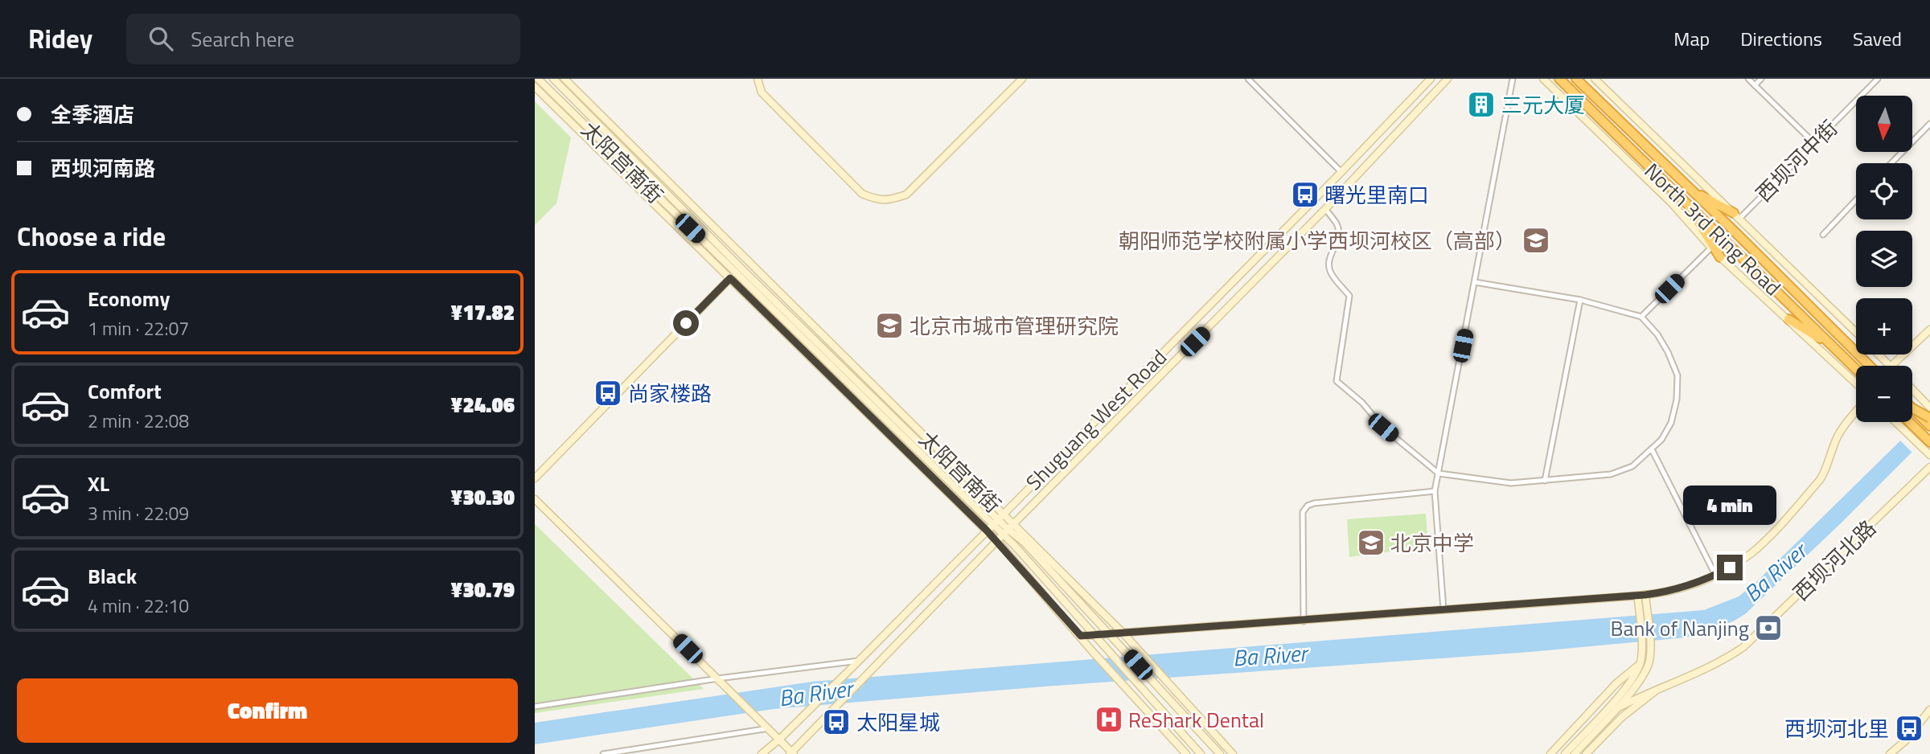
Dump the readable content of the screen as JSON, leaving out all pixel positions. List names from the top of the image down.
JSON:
{
  "streets": {
    "highway": ["North 3rd Ring Road"],
    "street": [
      "西坝河中街",
      "太阳宫南街",
      "Shuguang West Road",
      "西坝河北路"
    ]
  },
  "crossings": [
    ["太阳宫南街", "Shuguang West Road"]
  ],
  "water": ["Ba River"],
  "places": {
    "building": ["三元大厦"],
    "bus stop": [
      "曙光里南口",
      "尚家楼路",
      "太阳星城",
      "西坝河北里"
    ],
    "school or university": ["朝阳师范学校附属小学西坝河校区（高部）", "北京市城市管理研究院", "北京中学"],
    "bank": ["Bank of Nanjing"],
    "hospital": ["ReShark Dental"]
  },
  "north": "bottom",
  "page": {
    "header": "Ridey",
    "search": "Search here",
    "nav": ["Map", "Directions", "Saved"],
    "banner": ["全季酒店", "西坝河南路"],
    "map_buttons": ["+", "−"],
    "heading": "Choose a ride",
    "list": [
      {
        "name": "Economy",
        "note": "1 min · 22:07",
        "value": "¥17.82"
      },
      {
        "name": "Comfort",
        "note": "2 min · 22:08",
        "value": "¥24.06"
      },
      {
        "name": "XL",
        "note": "3 min · 22:09",
        "value": "¥30.30"
      },
      {
        "name": "Black",
        "note": "4 min · 22:10",
        "value": "¥30.79"
      }
    ],
    "bubble": "4 min",
    "buttons": "Confirm"
  }
}
